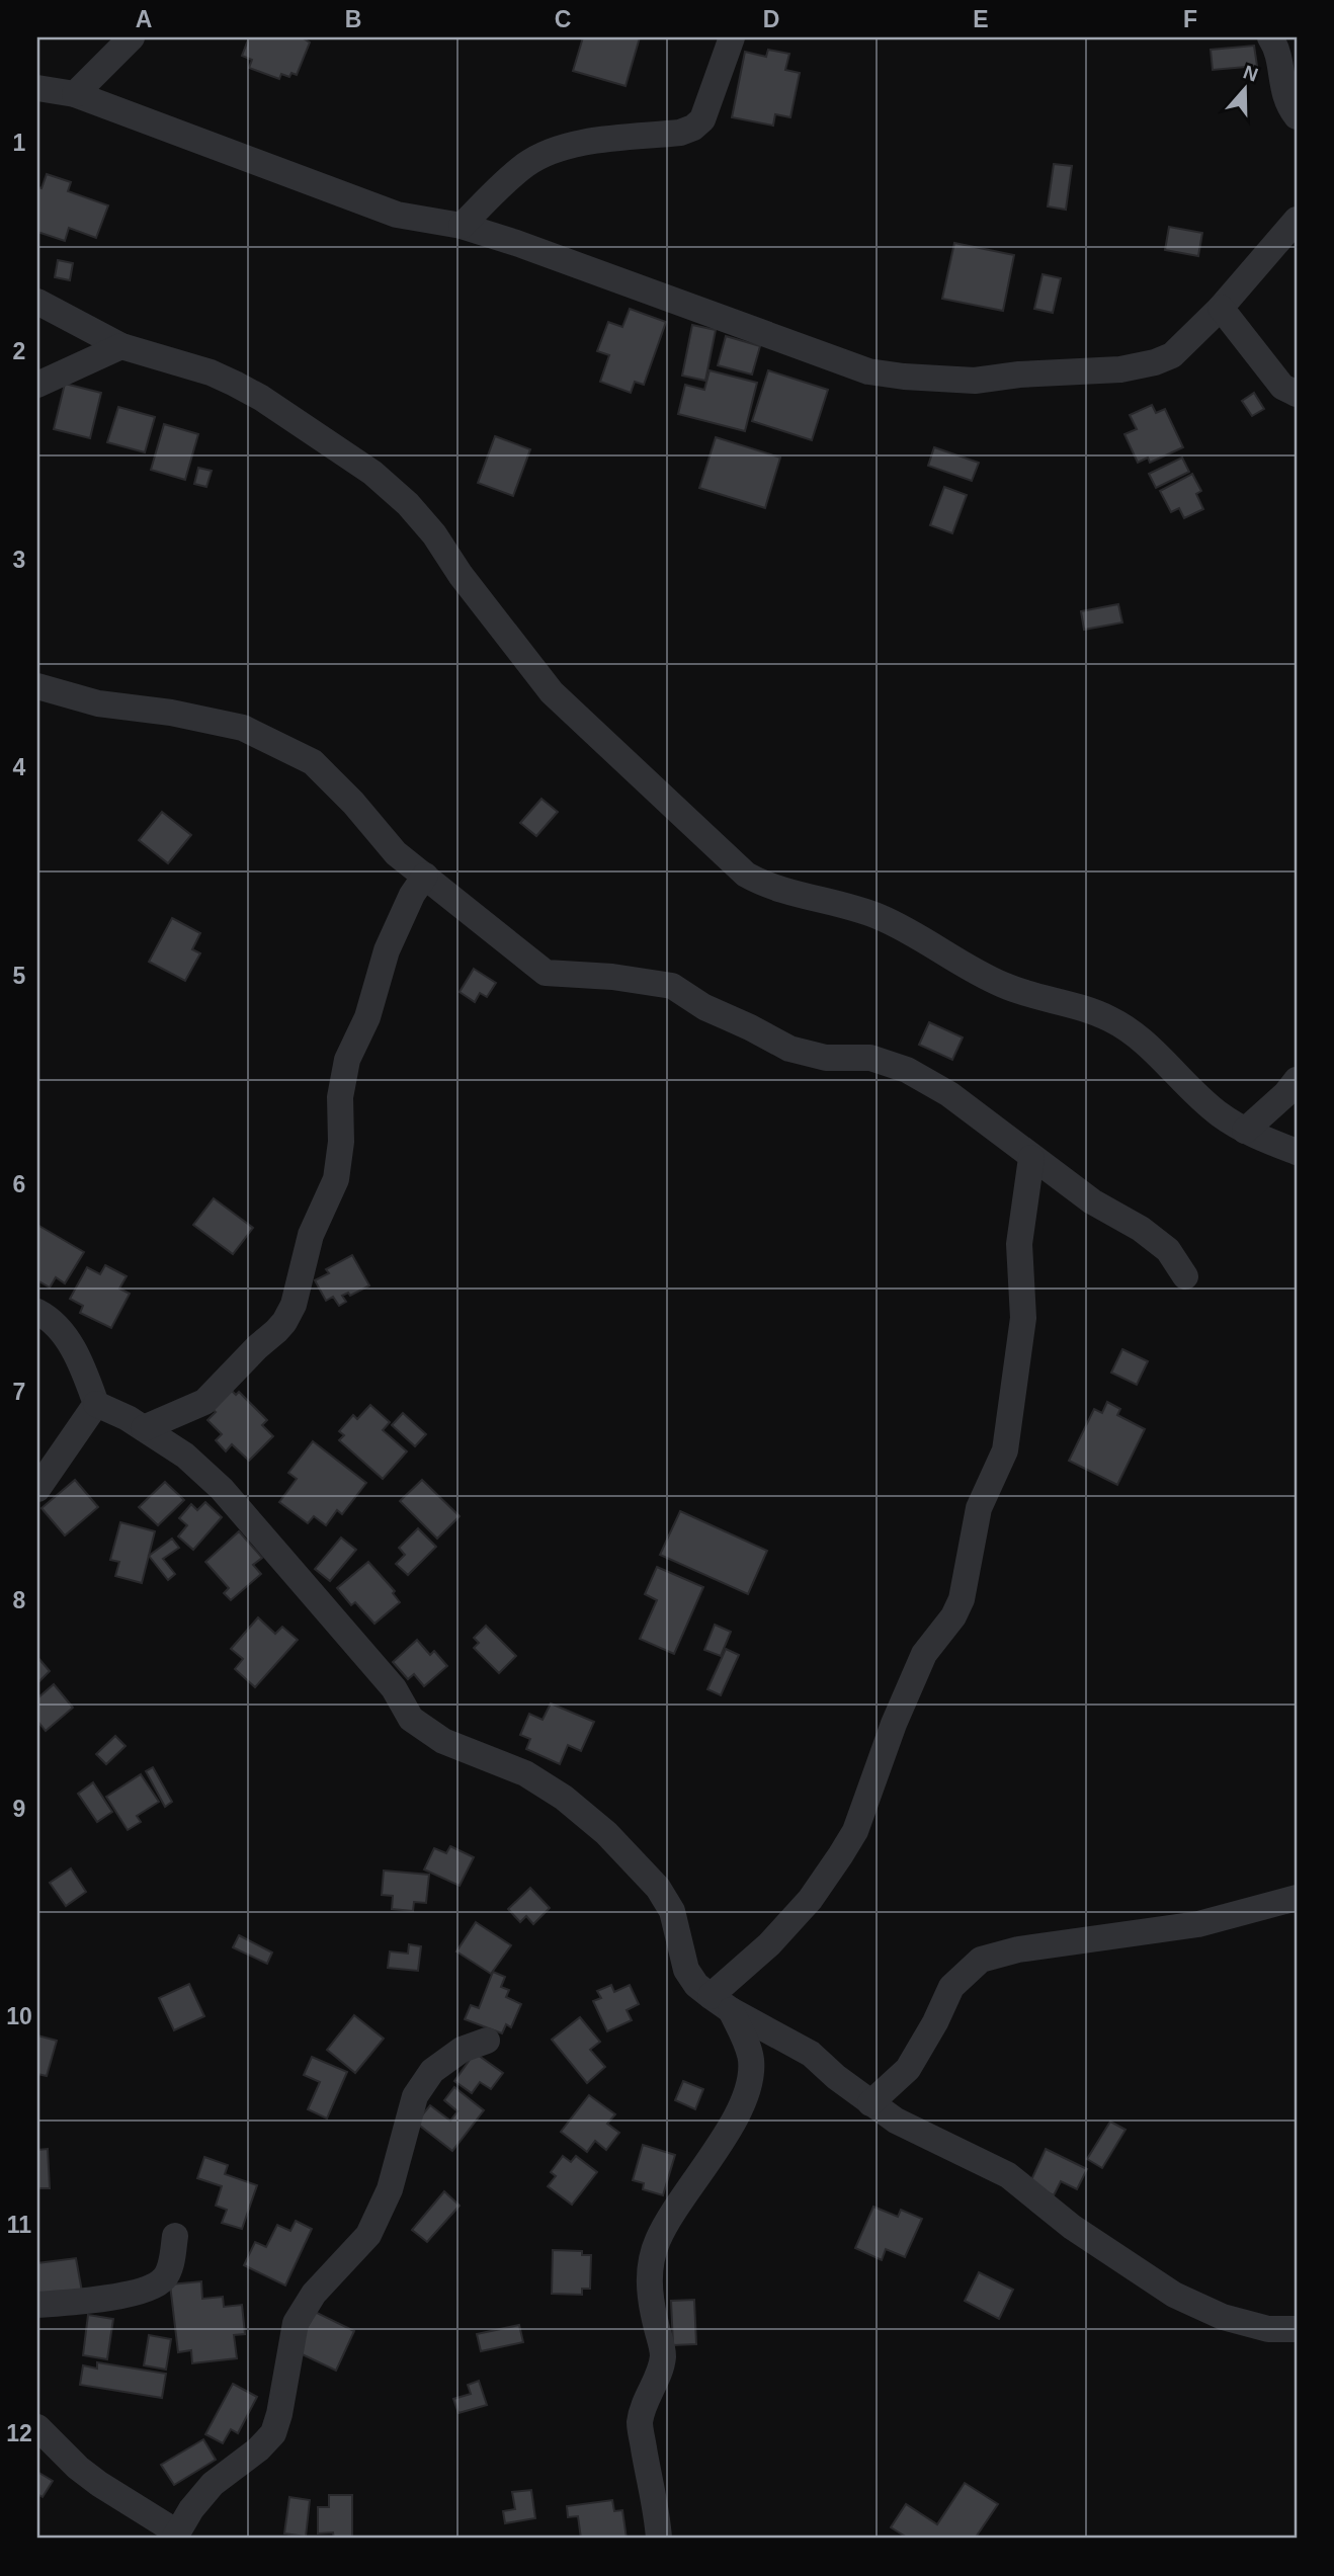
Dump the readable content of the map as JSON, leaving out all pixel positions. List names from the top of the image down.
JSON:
{
  "north": "top",
  "grid": {
    "columns": [
      "A",
      "B",
      "C",
      "D",
      "E",
      "F"
    ],
    "rows": [
      "1",
      "2",
      "3",
      "4",
      "5",
      "6",
      "7",
      "8",
      "9",
      "10",
      "11",
      "12"
    ]
  }
}
